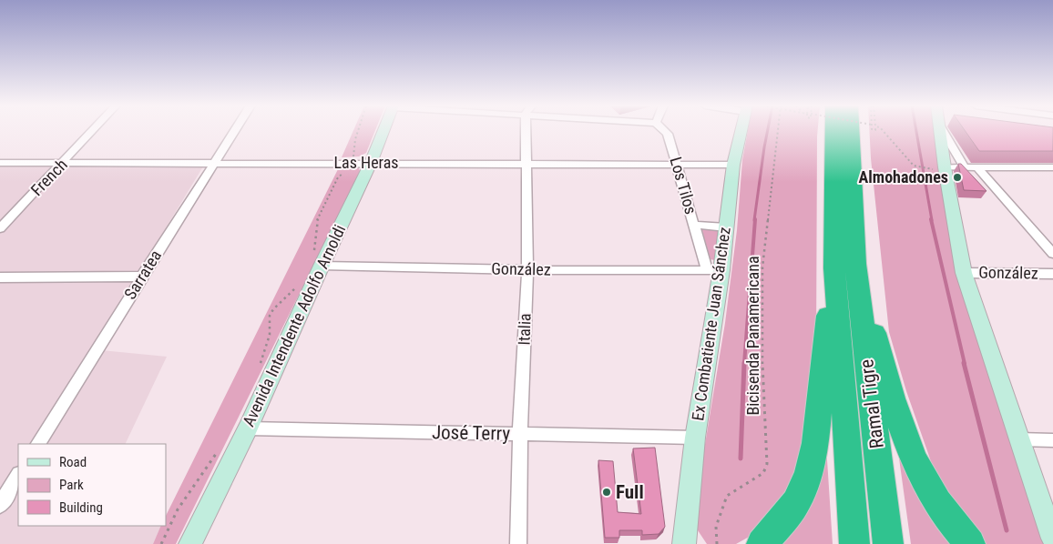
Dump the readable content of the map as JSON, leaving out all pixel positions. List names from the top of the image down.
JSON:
{
  "streets": {
    "highway": ["Ramal Tigre"],
    "street": [
      "Las Heras",
      "French",
      "Los Tilos",
      "González",
      "Sarratea",
      "Ex Combatiente Juan Sánchez",
      "Avenida Intendente Adolfo Arnoldi",
      "Italia",
      "José Terry"
    ],
    "path": ["Bicisenda Panamericana"]
  },
  "crossings": [
    ["Las Heras", "French"],
    ["Las Heras", "Los Tilos"],
    ["Las Heras", "Sarratea"],
    ["Las Heras", "Ex Combatiente Juan Sánchez"],
    ["Las Heras", "Avenida Intendente Adolfo Arnoldi"],
    ["Las Heras", "Italia"],
    ["Los Tilos", "González"],
    ["Los Tilos", "Ex Combatiente Juan Sánchez"],
    ["González", "Ex Combatiente Juan Sánchez"],
    ["González", "Avenida Intendente Adolfo Arnoldi"],
    ["González", "Italia"],
    ["Ex Combatiente Juan Sánchez", "José Terry"],
    ["Avenida Intendente Adolfo Arnoldi", "José Terry"],
    ["Italia", "José Terry"]
  ],
  "places": ["Almohadones", "Full"],
  "legend": ["Road", "Park", "Building"]
}
